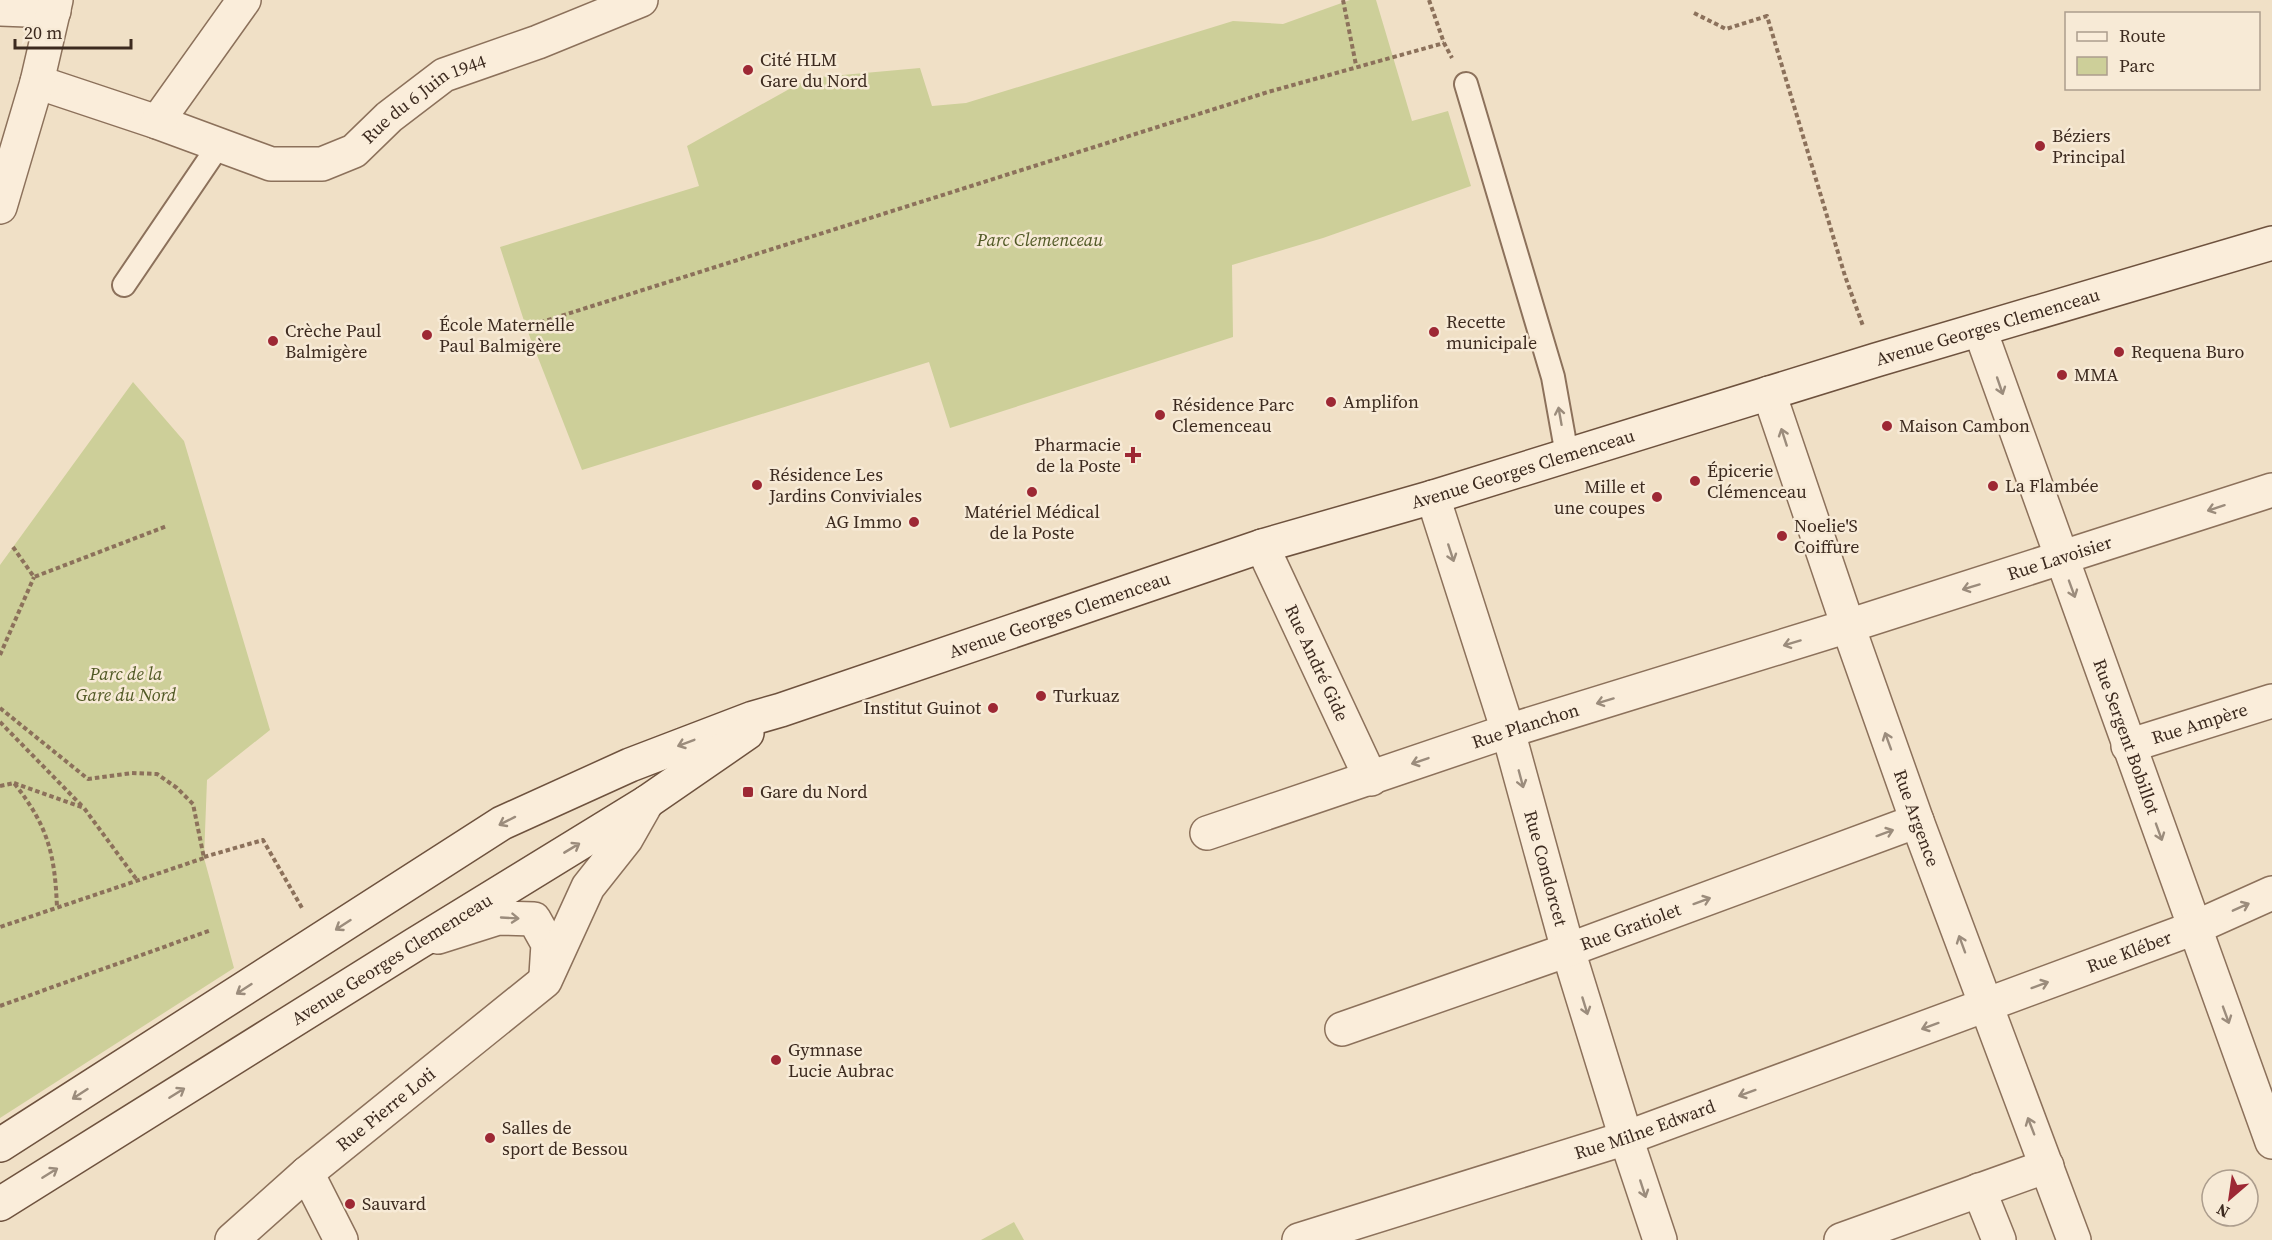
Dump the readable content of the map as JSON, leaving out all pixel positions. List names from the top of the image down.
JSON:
{
  "streets": {
    "street": [
      "Rue du 6 Juin 1944",
      "Avenue Georges Clemenceau",
      "Rue Lavoisier",
      "Rue André Gide",
      "Rue Ampère",
      "Rue Planchon",
      "Rue Sergent Bobillot",
      "Rue Argence",
      "Rue Condorcet",
      "Rue Gratiolet",
      "Rue Kléber",
      "Rue Pierre Loti",
      "Rue Milne Edward"
    ]
  },
  "crossings": [
    ["Avenue Georges Clemenceau", "Rue André Gide"],
    ["Avenue Georges Clemenceau", "Rue Sergent Bobillot"],
    ["Avenue Georges Clemenceau", "Rue Argence"],
    ["Avenue Georges Clemenceau", "Rue Condorcet"],
    ["Avenue Georges Clemenceau", "Rue Pierre Loti"],
    ["Rue Lavoisier", "Rue Planchon"],
    ["Rue Lavoisier", "Rue Sergent Bobillot"],
    ["Rue Lavoisier", "Rue Argence"],
    ["Rue André Gide", "Rue Planchon"],
    ["Rue Ampère", "Rue Sergent Bobillot"],
    ["Rue Planchon", "Rue Argence"],
    ["Rue Planchon", "Rue Condorcet"],
    ["Rue Sergent Bobillot", "Rue Kléber"],
    ["Rue Argence", "Rue Gratiolet"],
    ["Rue Argence", "Rue Kléber"],
    ["Rue Argence", "Rue Milne Edward"],
    ["Rue Condorcet", "Rue Gratiolet"],
    ["Rue Condorcet", "Rue Milne Edward"],
    ["Rue Kléber", "Rue Milne Edward"]
  ],
  "one_way": [
    "Rue Lavoisier",
    "Rue Planchon",
    "Rue Sergent Bobillot",
    "Rue Argence",
    "Rue Condorcet",
    "Rue Gratiolet",
    "Rue Kléber"
  ],
  "parks": ["Parc Clemenceau", "Parc de la Gare du Nord"],
  "places": {
    "other": [
      "Cité HLM Gare du Nord",
      "Béziers Principal",
      "Recette municipale",
      "École Maternelle Paul Balmigère",
      "Crèche Paul Balmigère",
      "Requena Buro",
      "MMA",
      "Amplifon",
      "Résidence Parc Clemenceau",
      "Maison Cambon",
      "Épicerie Clémenceau",
      "Résidence Les Jardins Conviviales",
      "La Flambée",
      "Matériel Médical de la Poste",
      "Mille et une coupes",
      "AG Immo",
      "Noelie'S Coiffure",
      "Turkuaz",
      "Institut Guinot",
      "Gymnase Lucie Aubrac",
      "Salles de sport de Bessou",
      "Sauvard"
    ],
    "health": ["Pharmacie de la Poste"],
    "transit": ["Gare du Nord"]
  },
  "legend": ["Route", "Parc"],
  "scale_bar": "20 m",
  "north": "bottom left"
}
